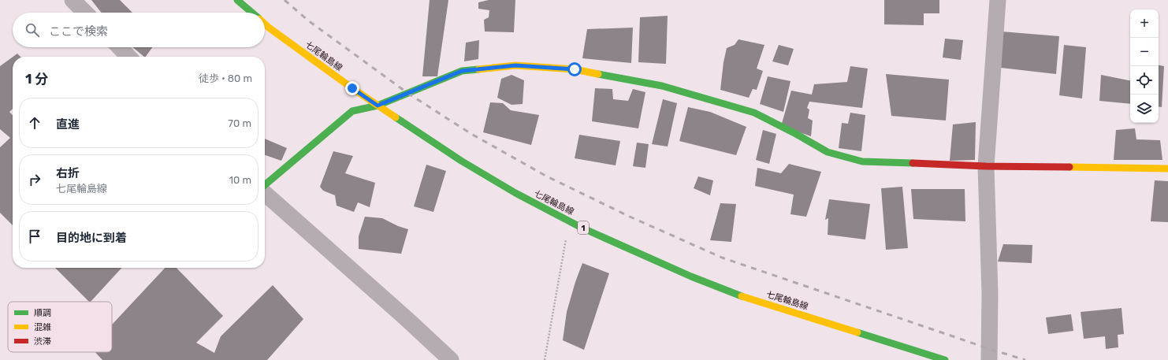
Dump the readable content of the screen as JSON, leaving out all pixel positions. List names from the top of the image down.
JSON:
{
  "streets": {
    "street": ["七尾輪島線", "1"]
  },
  "legend": ["順調", "混雑", "渋滞"],
  "page": {
    "map_buttons": ["+", "−"],
    "search": "ここで検索",
    "heading": ["1 分", "徒歩 · 80 m"],
    "list": [
      ["直進", "70 m"],
      ["右折", "七尾輪島線", "10 m"],
      "目的地に到着"
    ]
  }
}
